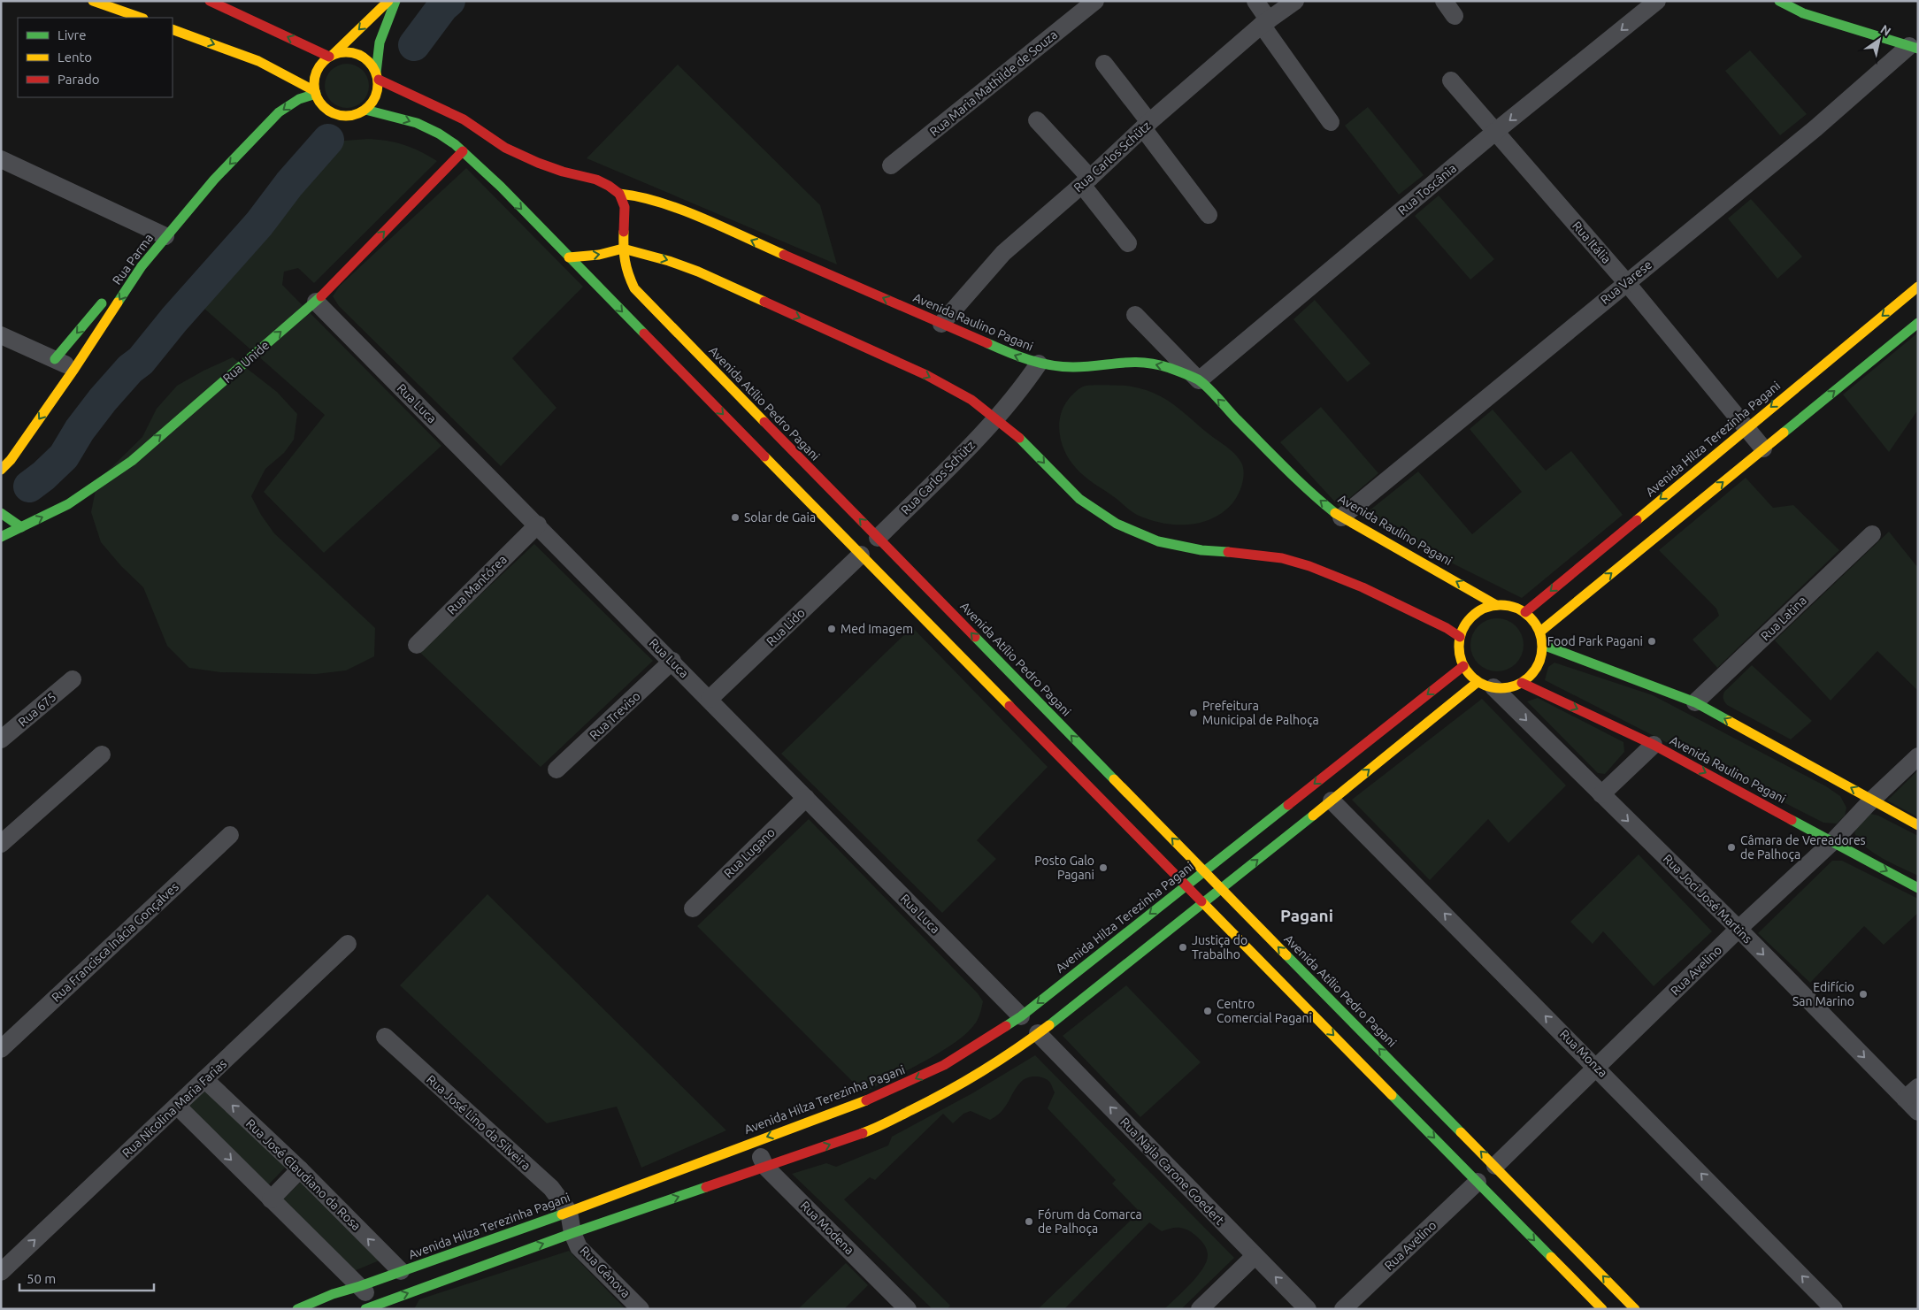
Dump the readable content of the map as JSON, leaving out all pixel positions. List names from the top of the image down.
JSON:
{
  "streets": {
    "main road": [
      "Rua Parma",
      "Avenida Raulino Pagani",
      "Rua Unide",
      "Avenida Atílio Pedro Pagani",
      "Avenida Hilza Terezinha Pagani"
    ],
    "street": [
      "Rua Maria Mathilde de Souza",
      "Rua Carlos Schütz",
      "Rua Toscânia",
      "Rua Itália",
      "Rua Varese",
      "Rua Luca",
      "Rua Mantórea",
      "Rua Latina",
      "Rua Lido",
      "Rua 675",
      "Rua Treviso",
      "Rua Lugano",
      "Rua Joci José Martins",
      "Rua Francisca Inácia Gonçalves",
      "Rua Avelino",
      "Rua Monza",
      "Rua Nicolina Maria Farias",
      "Rua José Lino da Silveira",
      "Rua Najla Carone Goedert",
      "Rua José Claudiano da Rosa",
      "Rua Modena",
      "Rua Gênova"
    ]
  },
  "crossings": [
    ["Rua Carlos Schütz", "Avenida Raulino Pagani"],
    ["Rua Carlos Schütz", "Avenida Atílio Pedro Pagani"],
    ["Rua Toscânia", "Rua Itália"],
    ["Rua Toscânia", "Avenida Raulino Pagani"],
    ["Rua Itália", "Rua Varese"],
    ["Rua Itália", "Avenida Hilza Terezinha Pagani"],
    ["Rua Varese", "Avenida Raulino Pagani"],
    ["Avenida Raulino Pagani", "Avenida Atílio Pedro Pagani"],
    ["Avenida Raulino Pagani", "Avenida Hilza Terezinha Pagani"],
    ["Avenida Raulino Pagani", "Rua Joci José Martins"],
    ["Avenida Raulino Pagani", "Rua Avelino"],
    ["Rua Unide", "Rua Luca"],
    ["Rua Luca", "Avenida Hilza Terezinha Pagani"],
    ["Rua Luca", "Rua Mantórea"],
    ["Rua Luca", "Rua Lido"],
    ["Rua Luca", "Rua Treviso"],
    ["Rua Luca", "Rua Lugano"],
    ["Rua Luca", "Rua Najla Carone Goedert"],
    ["Avenida Atílio Pedro Pagani", "Avenida Hilza Terezinha Pagani"],
    ["Avenida Atílio Pedro Pagani", "Rua Avelino"],
    ["Avenida Hilza Terezinha Pagani", "Rua Joci José Martins"],
    ["Avenida Hilza Terezinha Pagani", "Rua Monza"],
    ["Avenida Hilza Terezinha Pagani", "Rua José Lino da Silveira"],
    ["Avenida Hilza Terezinha Pagani", "Rua Najla Carone Goedert"],
    ["Avenida Hilza Terezinha Pagani", "Rua José Claudiano da Rosa"],
    ["Avenida Hilza Terezinha Pagani", "Rua Modena"],
    ["Avenida Hilza Terezinha Pagani", "Rua Gênova"],
    ["Rua Joci José Martins", "Rua Avelino"],
    ["Rua Avelino", "Rua Monza"],
    ["Rua Nicolina Maria Farias", "Rua José Claudiano da Rosa"]
  ],
  "one_way": [
    "Rua Parma",
    "Rua Unide",
    "Rua Joci José Martins",
    "Rua Monza",
    "Rua Nicolina Maria Farias",
    "Rua Najla Carone Goedert"
  ],
  "districts": ["Pagani"],
  "places": [
    "Solar de Gaia",
    "Med Imagem",
    "Food Park Pagani",
    "Prefeitura Municipal de Palhoça",
    "Câmara de Vereadores de Palhoça",
    "Posto Galo Pagani",
    "Justiça do Trabalho",
    "Edifício San Marino",
    "Centro Comercial Pagani",
    "Fórum da Comarca de Palhoça"
  ],
  "legend": ["Livre", "Lento", "Parado"],
  "scale_bar": "50 m",
  "north": "top right"
}
